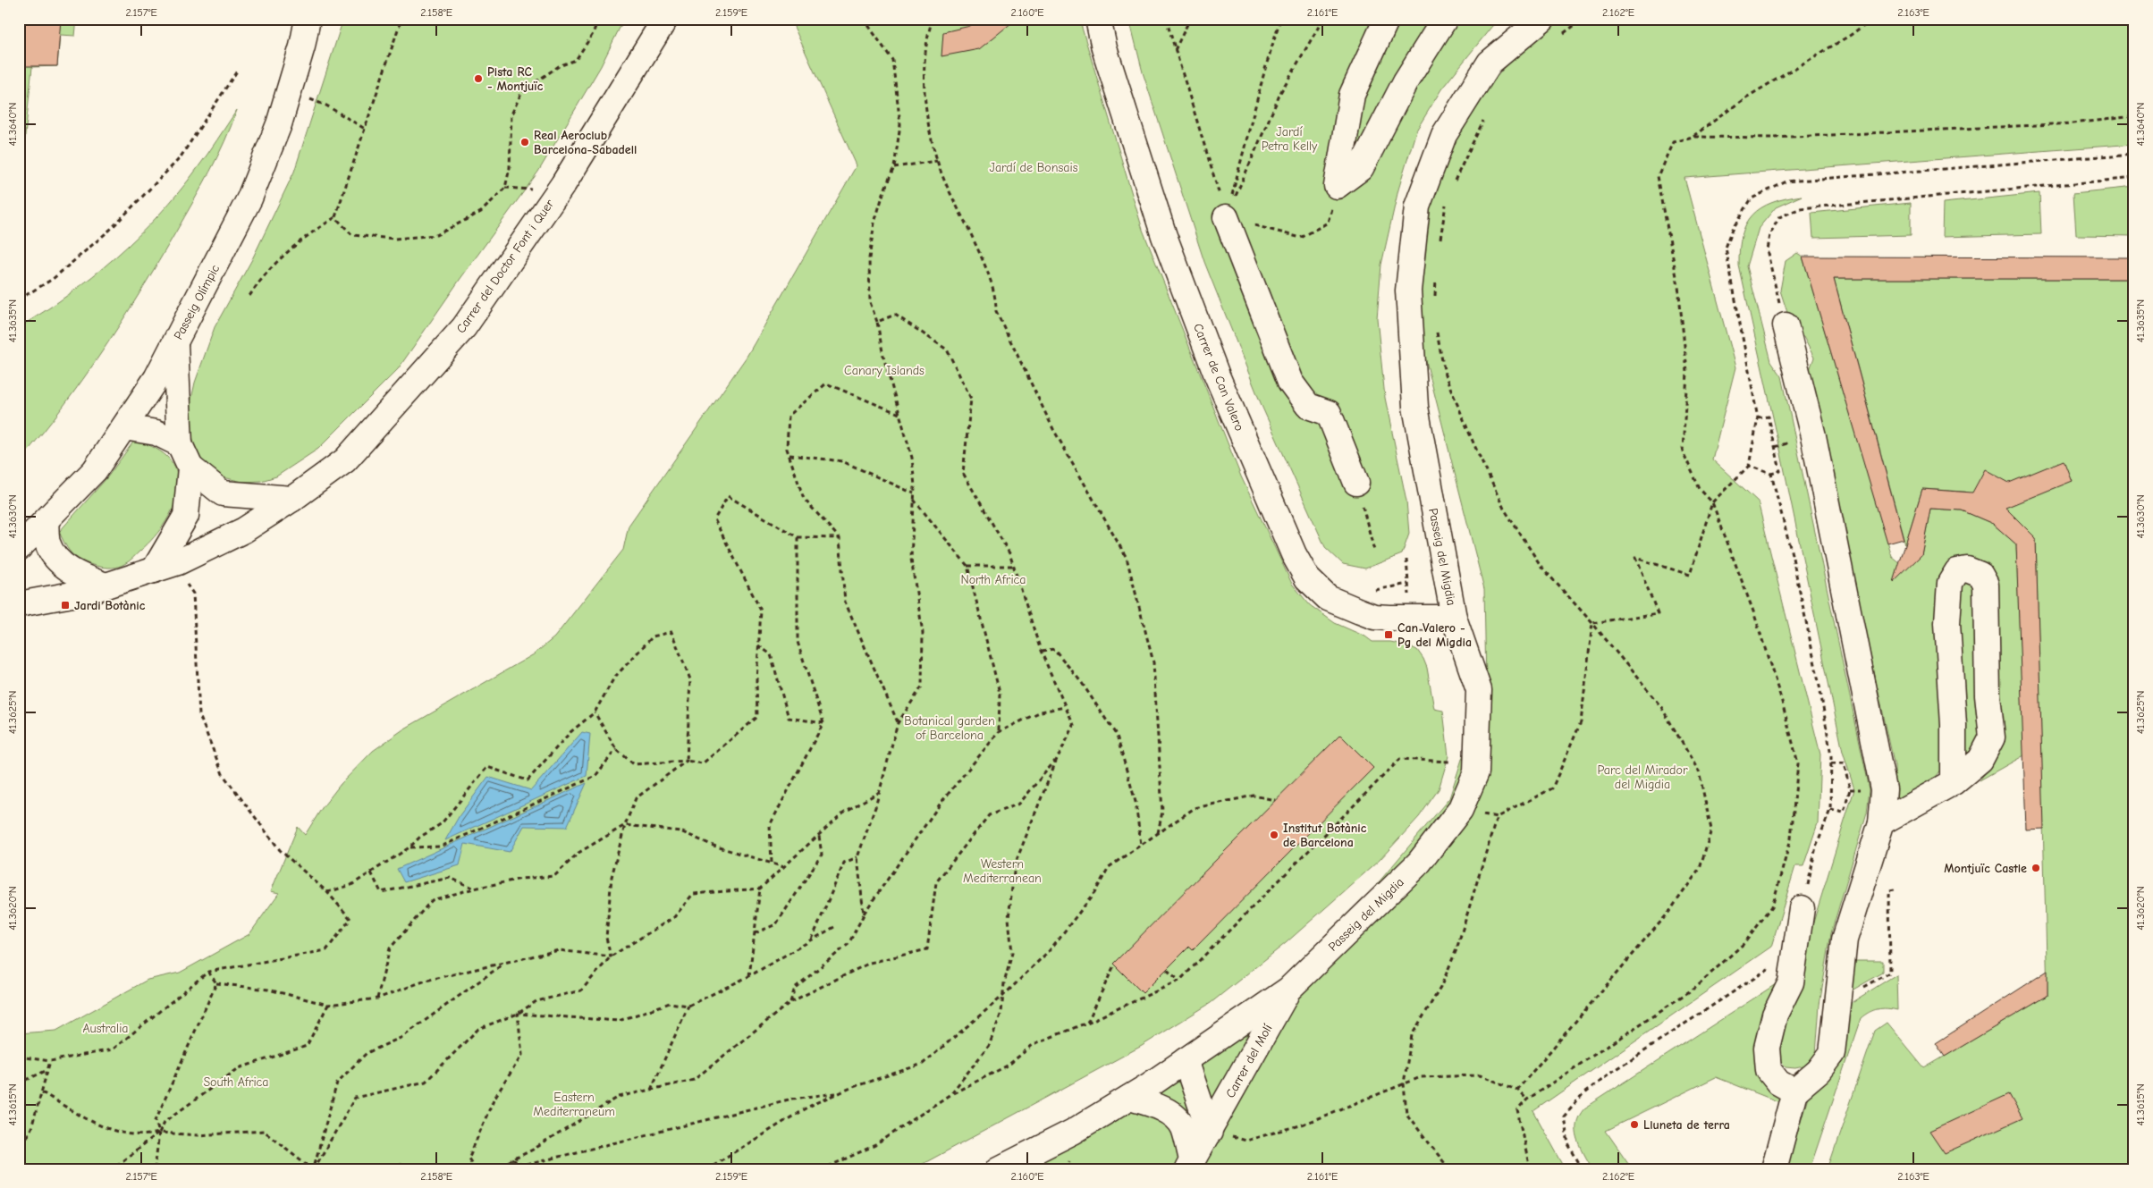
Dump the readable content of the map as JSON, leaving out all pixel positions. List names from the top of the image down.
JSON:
{
  "streets": {
    "street": [
      "Carrer del Doctor Font i Quer",
      "Passeig Olímpic",
      "Carrer de Can Valero",
      "Passeig del Migdia",
      "Carrer del Molí"
    ]
  },
  "crossings": [
    ["Carrer del Doctor Font i Quer", "Passeig Olímpic"],
    ["Carrer de Can Valero", "Passeig del Migdia"],
    ["Passeig del Migdia", "Carrer del Molí"]
  ],
  "parks": [
    "Jardí Petra Kelly",
    "Jardí de Bonsais",
    "Canary Islands",
    "North Africa",
    "Botanical garden of Barcelona",
    "Parc del Mirador del Migdia",
    "Western Mediterranean",
    "Australia",
    "South Africa",
    "Eastern Mediterraneum"
  ],
  "places": {
    "other": [
      "Pista RC - Montjuïc",
      "Real Aeroclub Barcelona-Sabadell",
      "Institut Botànic de Barcelona",
      "Montjuïc Castle",
      "Lluneta de terra"
    ],
    "transit": ["Jardi Botànic", "Can Valero - Pg del Migdia"]
  },
  "coordinates": [
    "2.157°E",
    "2.158°E",
    "2.159°E",
    "2.160°E",
    "2.161°E",
    "2.162°E",
    "2.163°E",
    "41.3640°N",
    "41.3635°N",
    "41.3630°N",
    "41.3625°N",
    "41.3620°N",
    "41.3615°N"
  ]
}
